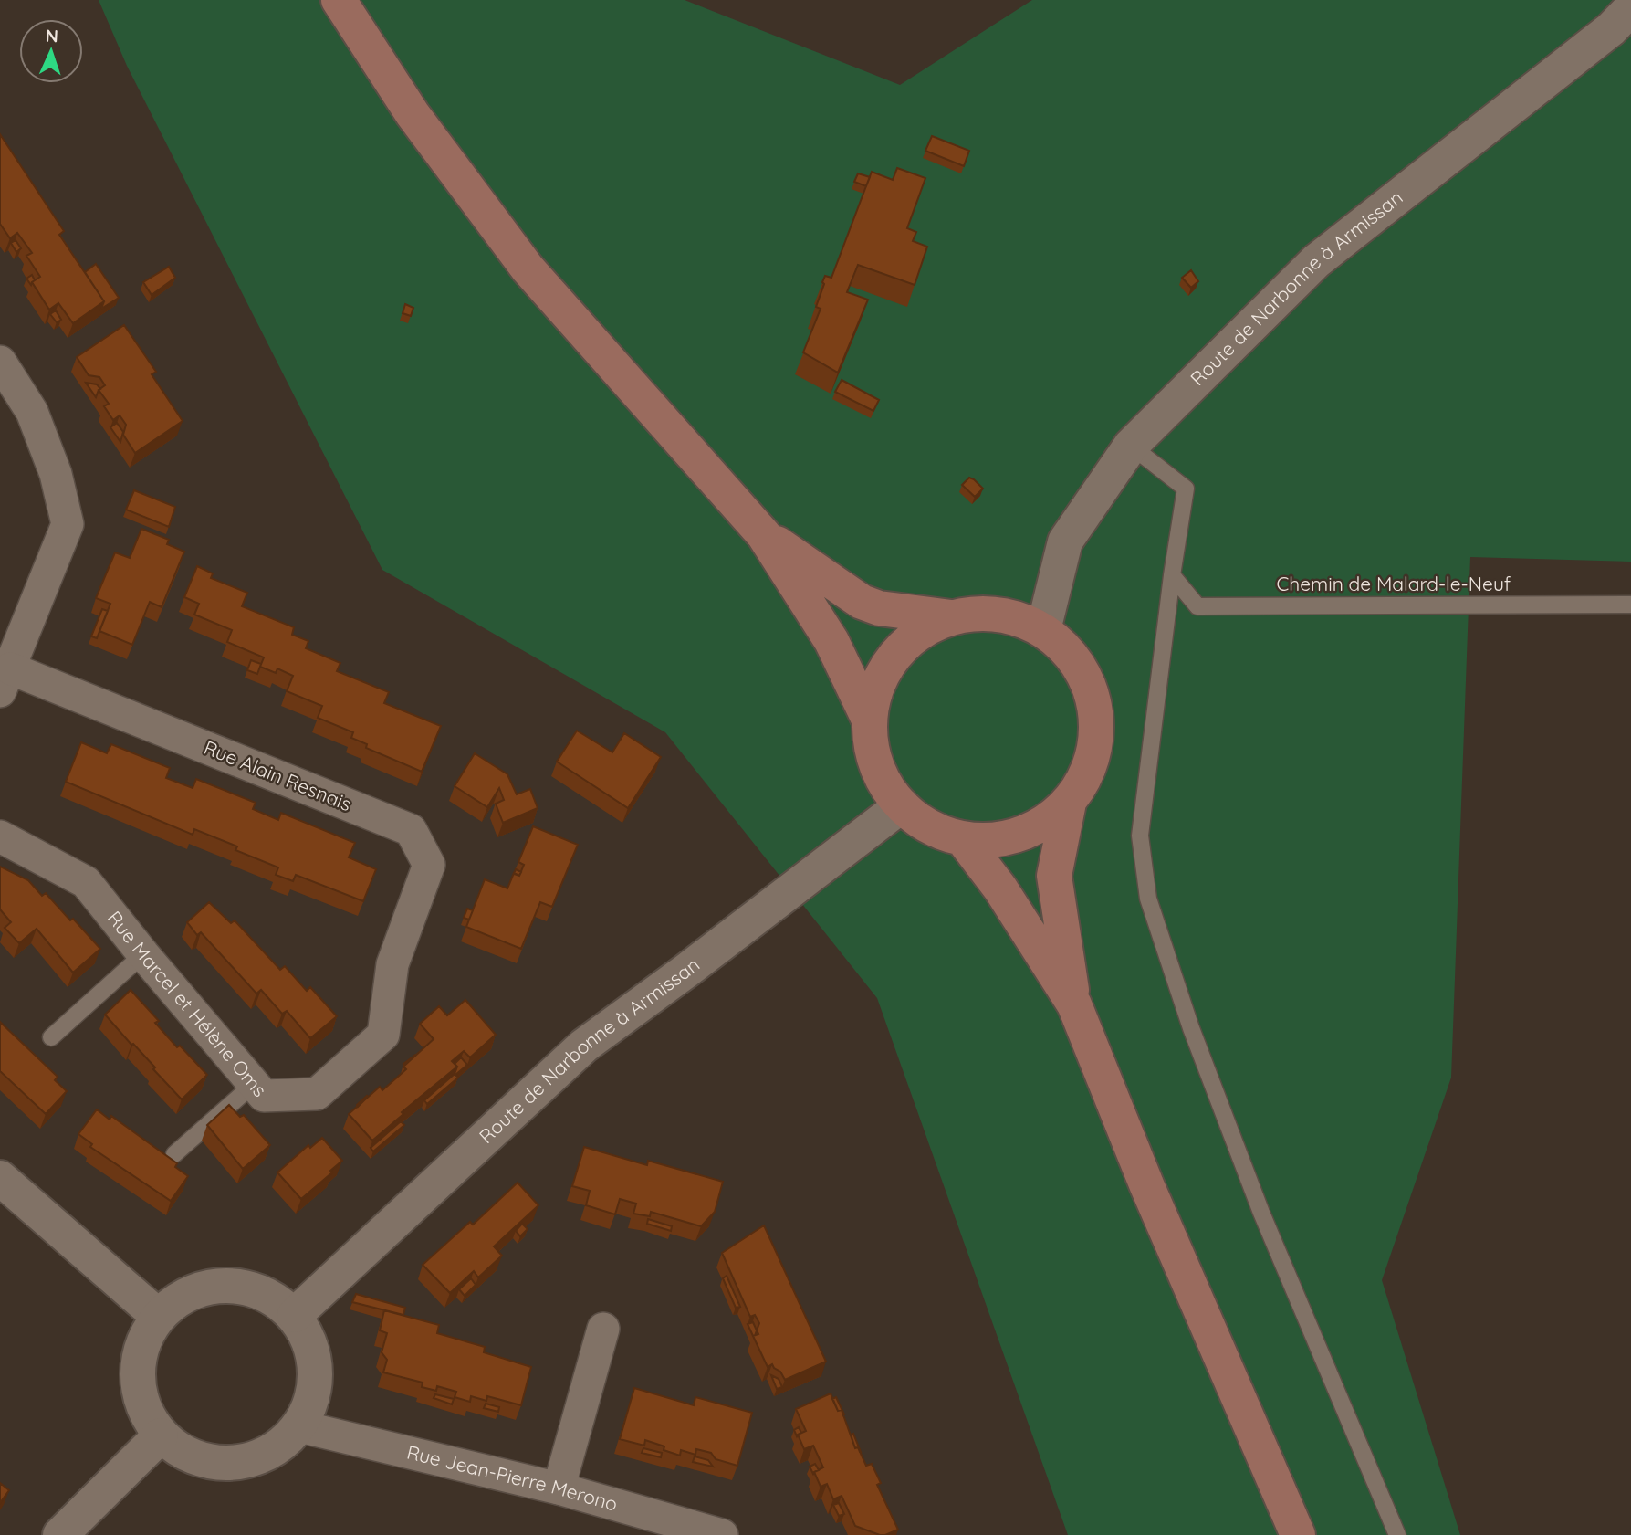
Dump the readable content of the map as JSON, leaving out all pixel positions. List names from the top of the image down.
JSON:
{
  "streets": {
    "street": [
      "Route de Narbonne à Armissan",
      "Rue Alain Resnais",
      "Rue Marcel et Hélène Oms",
      "Rue Jean-Pierre Merono"
    ],
    "lane": ["Chemin de Malard-le-Neuf"]
  },
  "crossings": [
    ["Route de Narbonne à Armissan", "Rue Jean-Pierre Merono"],
    ["Rue Alain Resnais", "Rue Marcel et Hélène Oms"]
  ],
  "north": "top"
}
